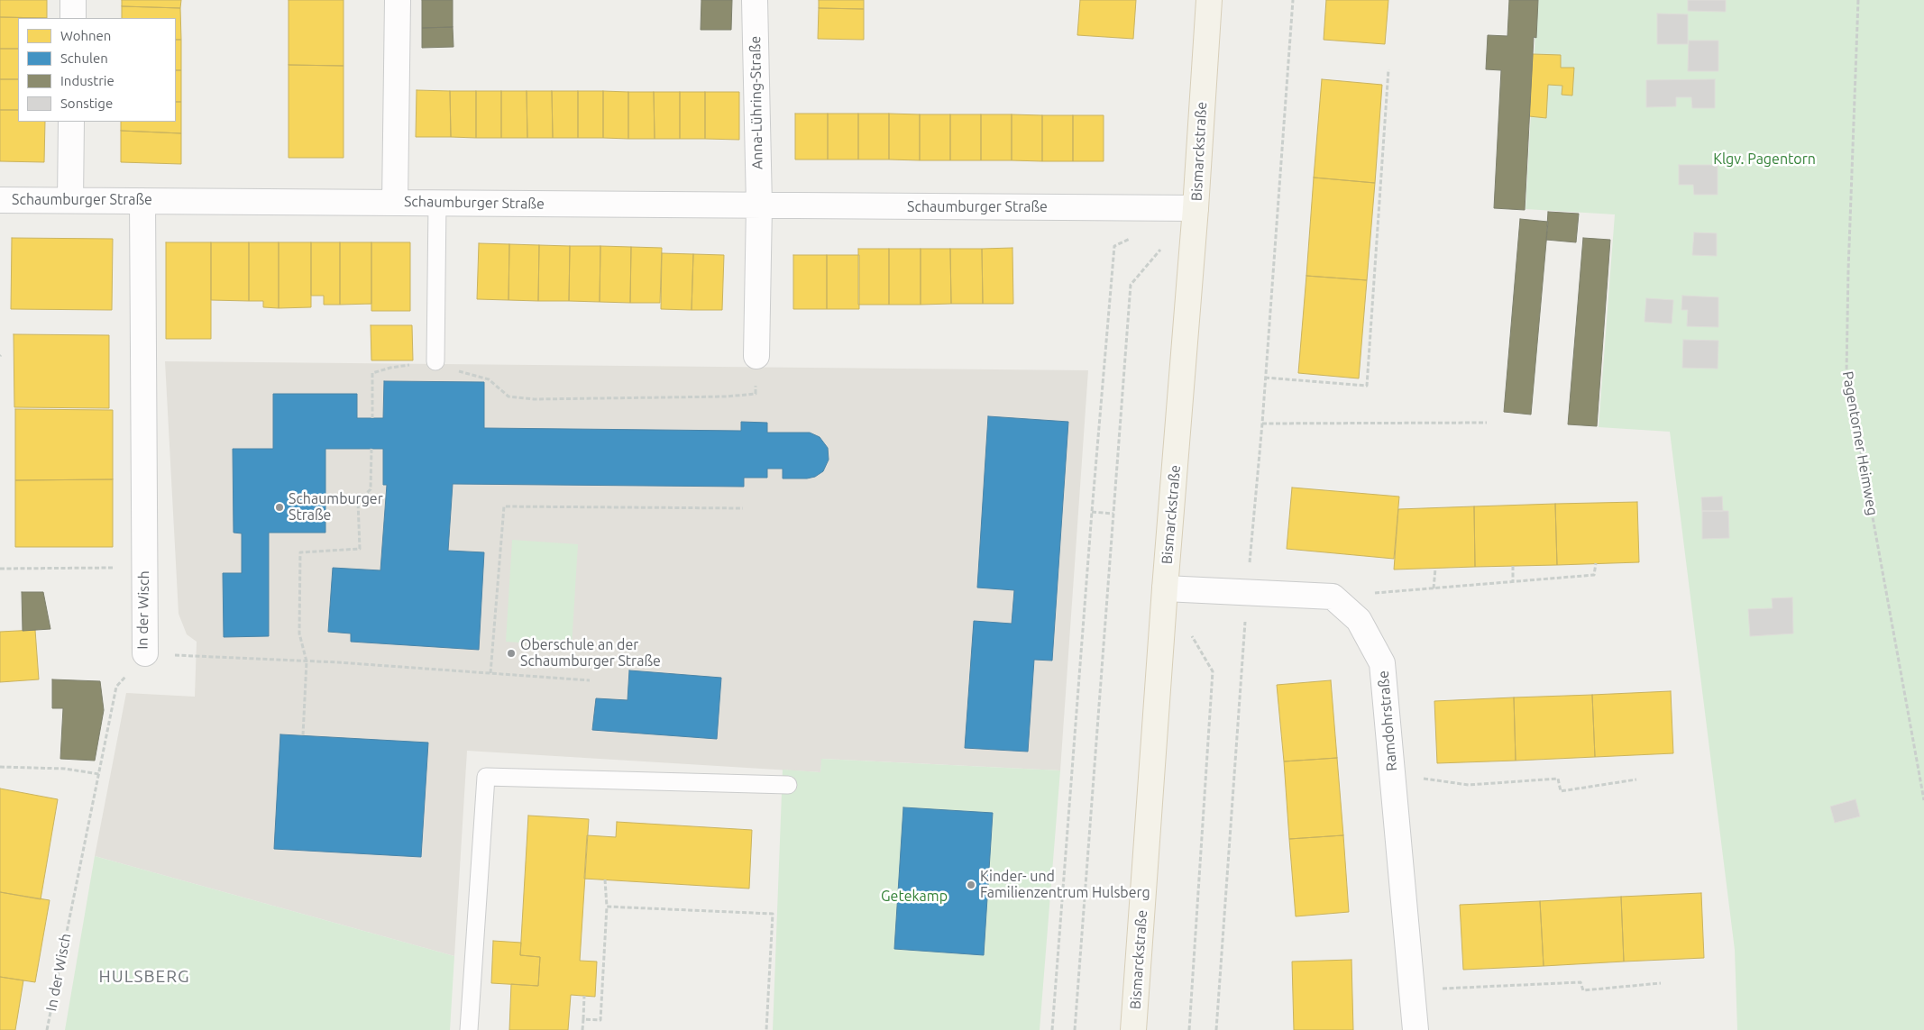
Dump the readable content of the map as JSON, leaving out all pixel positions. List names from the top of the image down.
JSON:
{
  "streets": {
    "main road": ["Bismarckstraße"],
    "street": [
      "Anna-Lühring-Straße",
      "Schaumburger Straße",
      "In der Wisch",
      "Ramdohrstraße"
    ],
    "path": ["Pagentorner Heimweg"]
  },
  "crossings": [
    ["Anna-Lühring-Straße", "Schaumburger Straße"],
    ["Bismarckstraße", "Schaumburger Straße"],
    ["Schaumburger Straße", "In der Wisch"]
  ],
  "districts": ["HULSBERG"],
  "parks": ["Klgv. Pagentorn", "Getekamp"],
  "places": ["Schaumburger Straße", "Oberschule an der Schaumburger Straße", "Kinder- und Familienzentrum Hulsberg"],
  "legend": [
    "Wohnen",
    "Schulen",
    "Industrie",
    "Sonstige"
  ]
}
